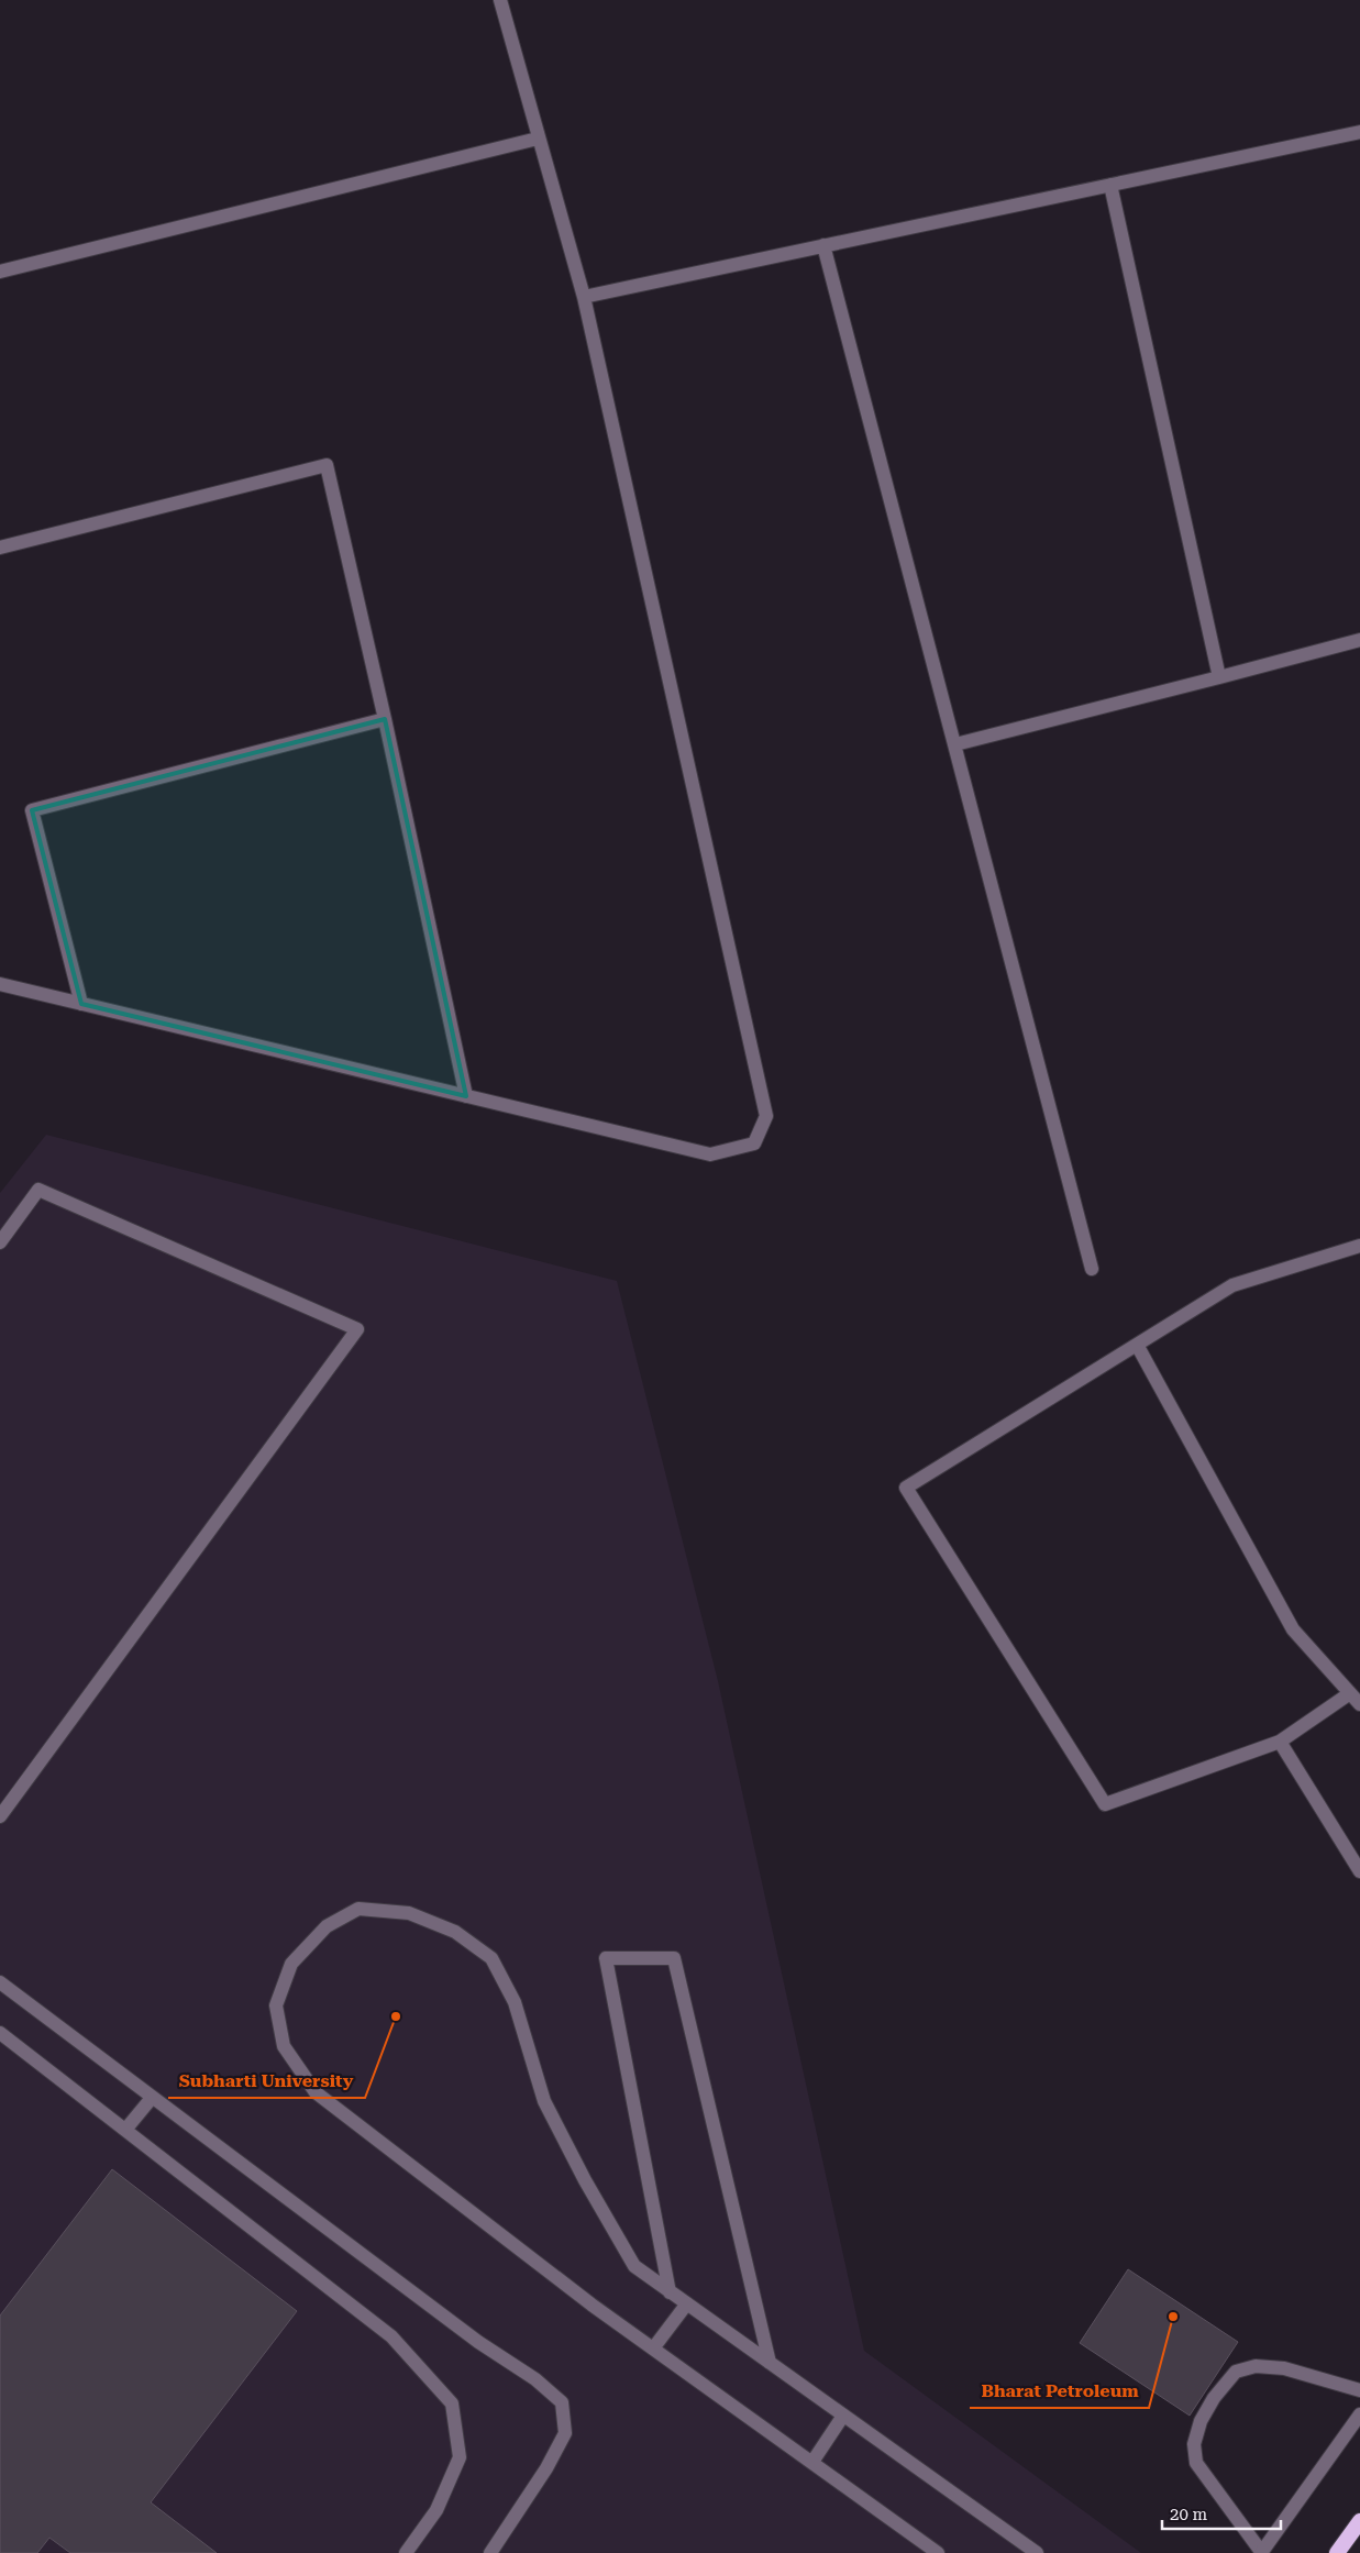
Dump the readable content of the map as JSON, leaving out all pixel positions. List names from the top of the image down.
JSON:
{
  "places": ["Subharti University", "Bharat Petroleum"],
  "scale_bar": "20 m"
}
